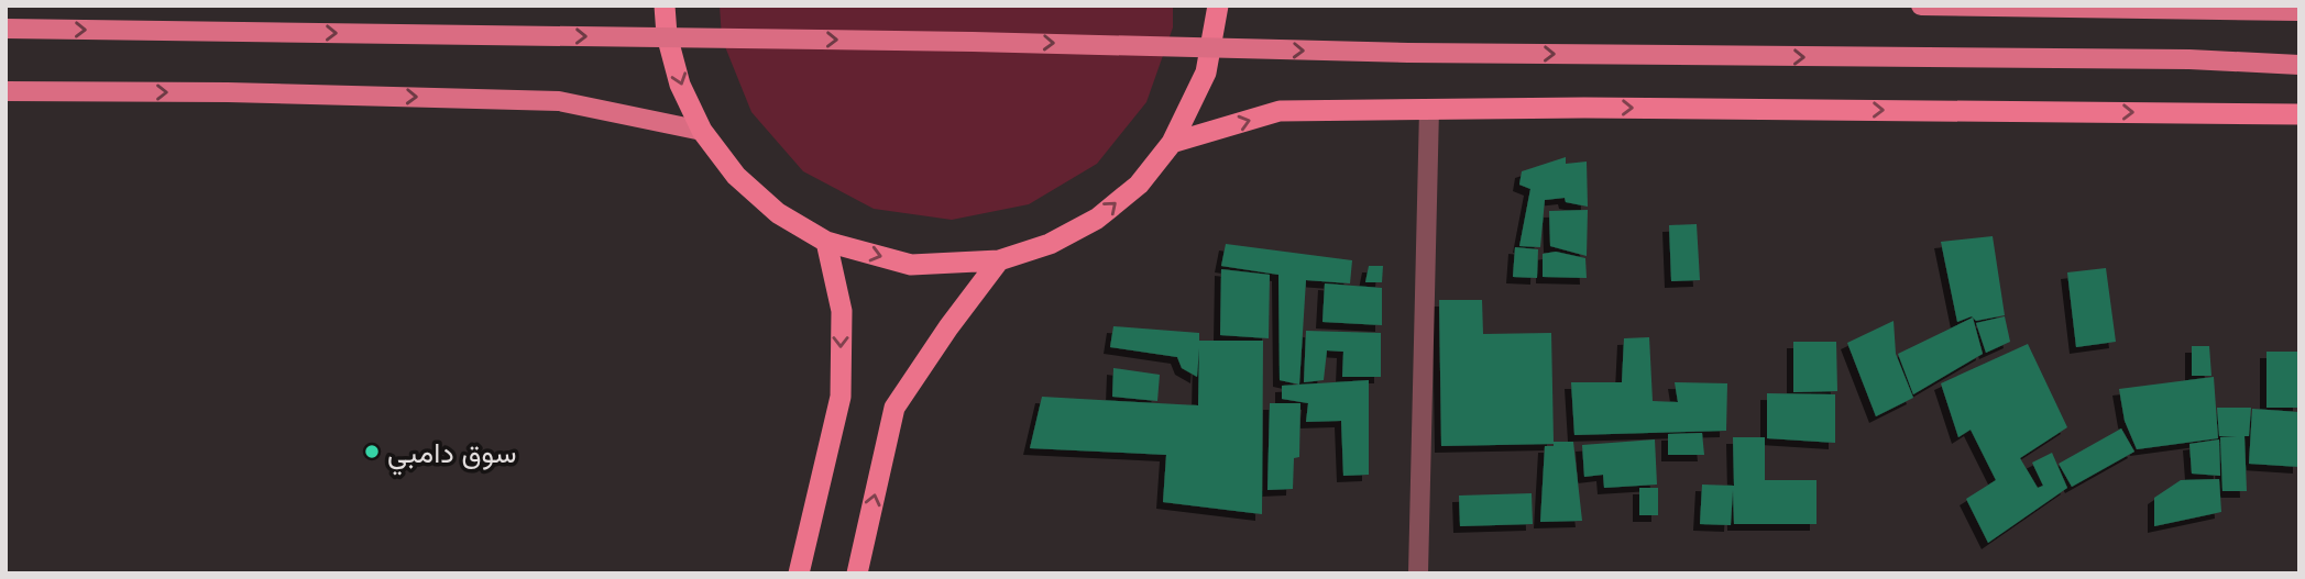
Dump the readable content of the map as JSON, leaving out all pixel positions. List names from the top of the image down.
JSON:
{
  "places": ["سوق دامبي"]
}
